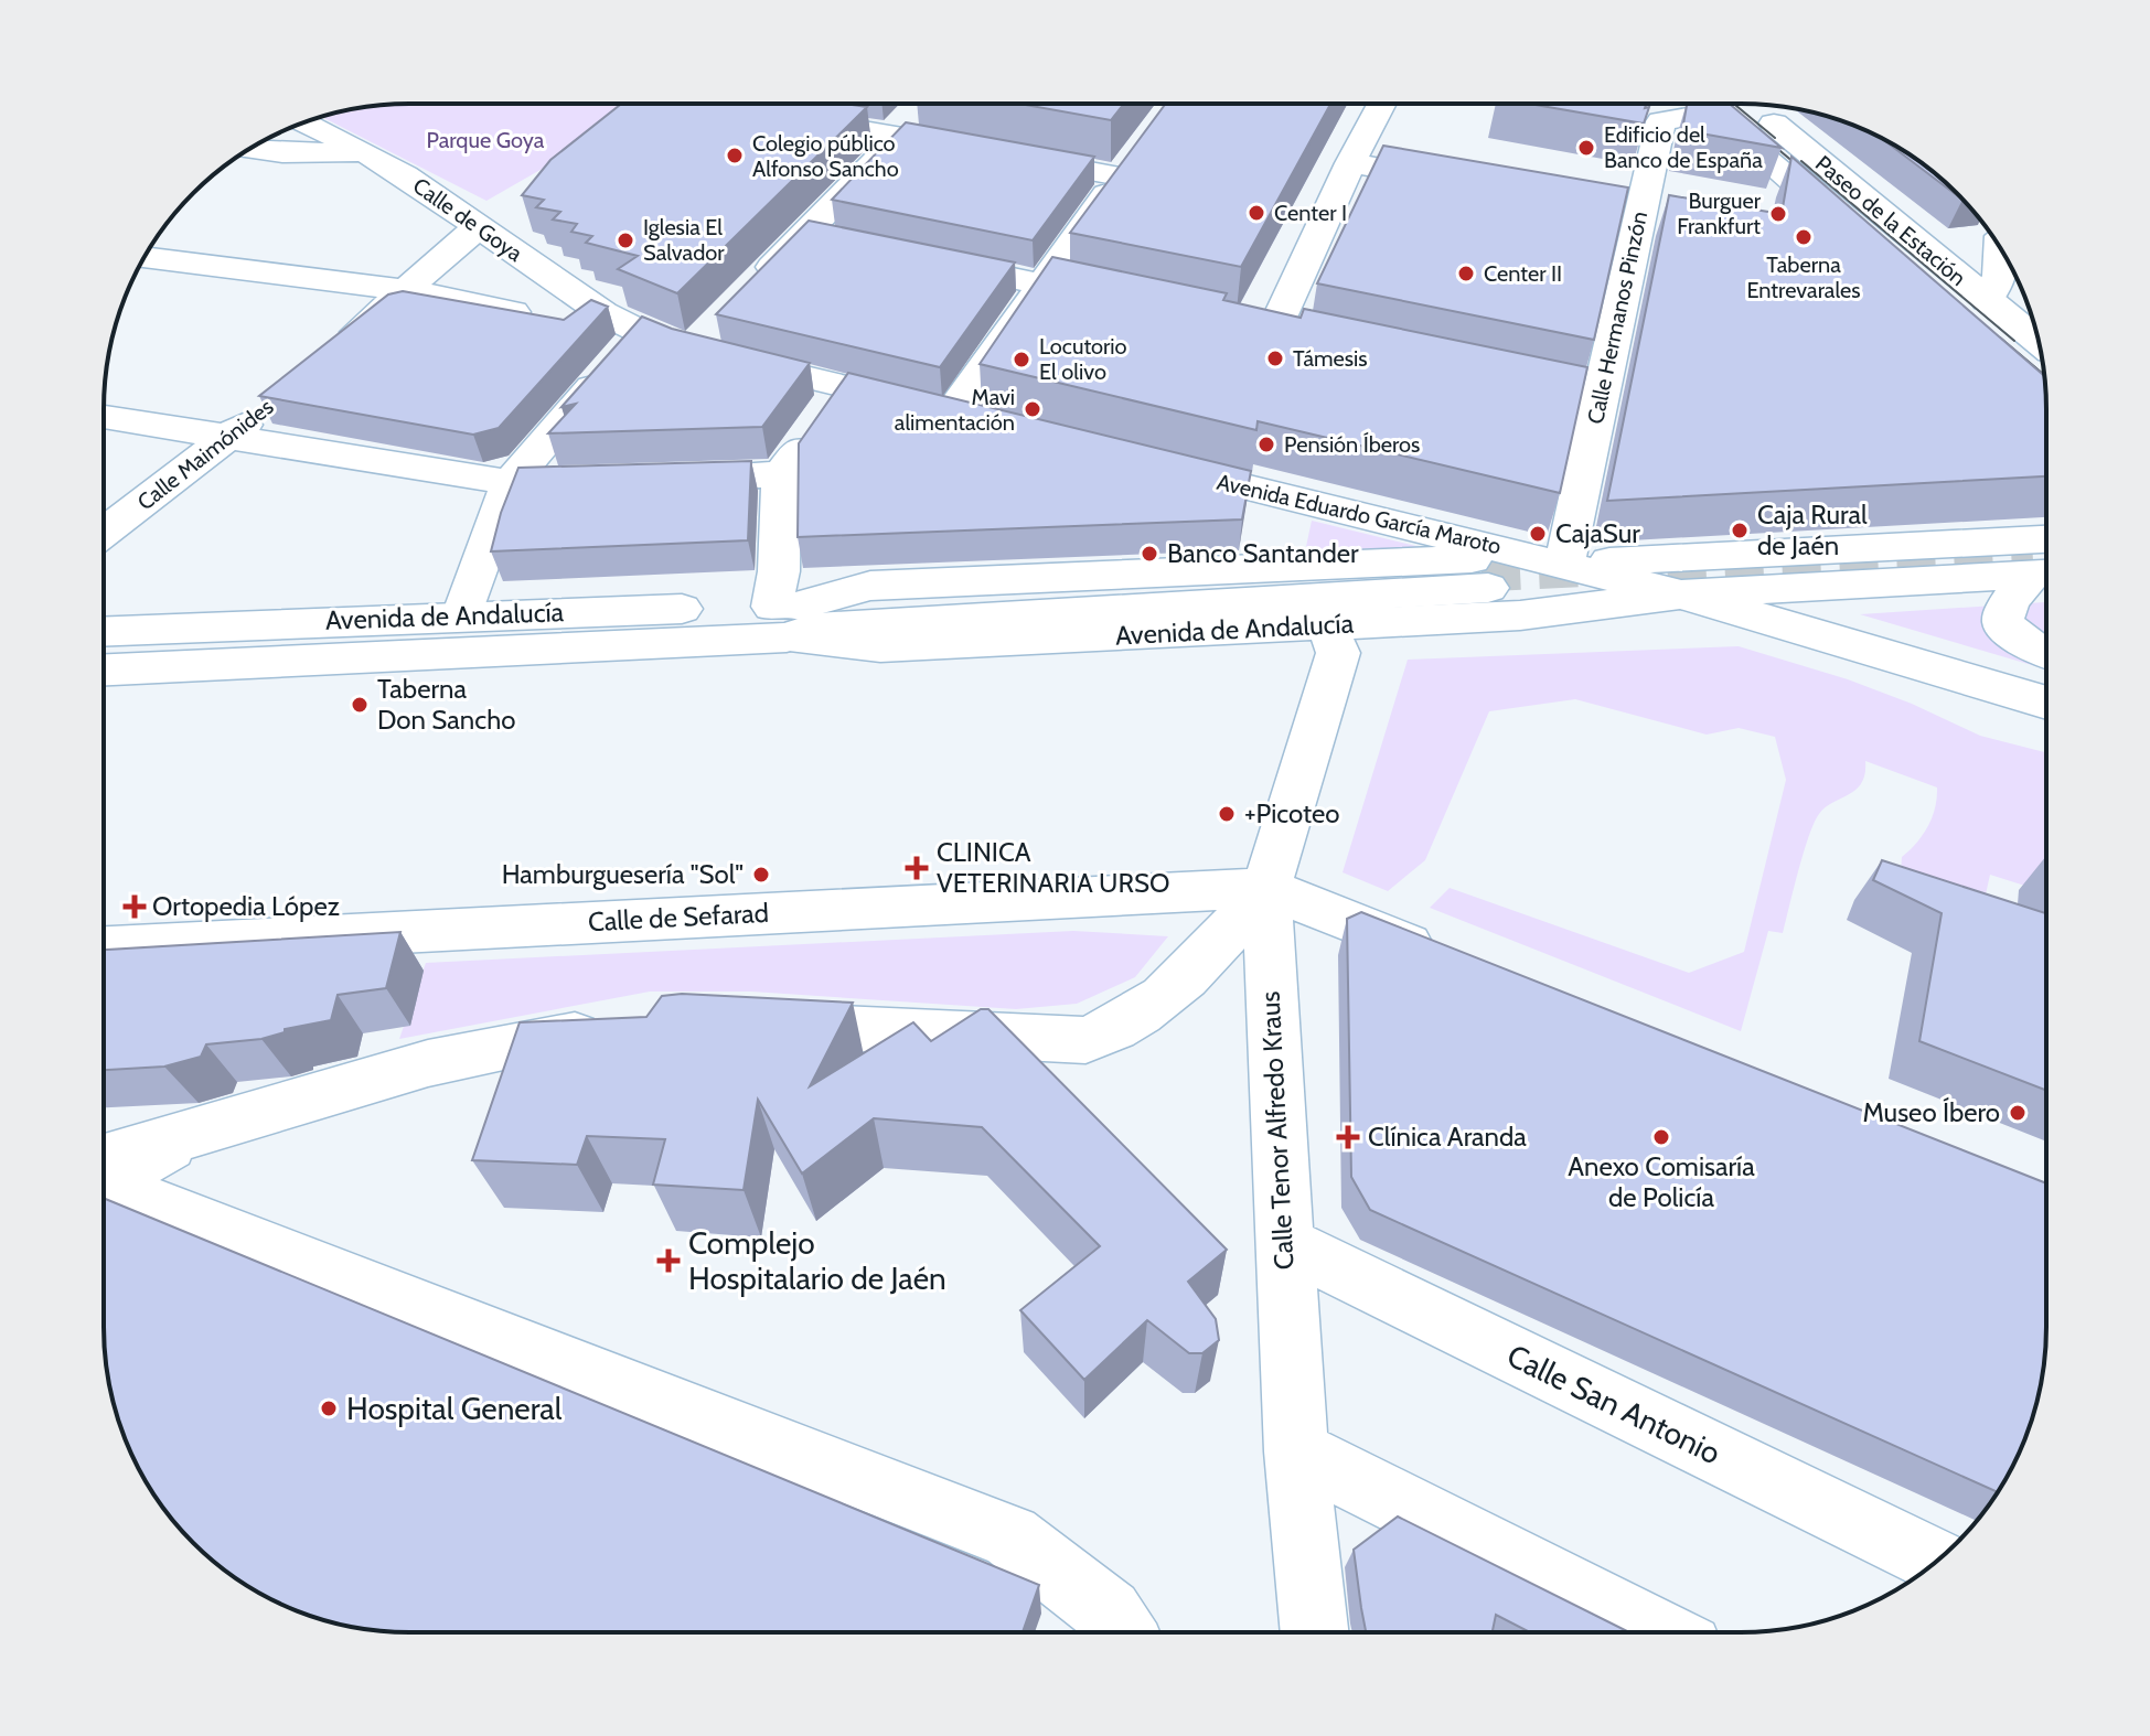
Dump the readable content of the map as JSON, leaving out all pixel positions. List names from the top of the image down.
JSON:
{
  "streets": {
    "street": [
      "Calle de Goya",
      "Paseo de la Estación",
      "Calle Hermanos Pinzón",
      "Calle Maimónides",
      "Avenida Eduardo García Maroto",
      "Avenida de Andalucía",
      "Calle de Sefarad",
      "Calle Tenor Alfredo Kraus",
      "Calle San Antonio"
    ]
  },
  "crossings": [
    ["Paseo de la Estación", "Calle Hermanos Pinzón"],
    ["Calle Hermanos Pinzón", "Avenida Eduardo García Maroto"],
    ["Calle Hermanos Pinzón", "Avenida de Andalucía"],
    ["Avenida Eduardo García Maroto", "Avenida de Andalucía"],
    ["Avenida de Andalucía", "Calle Tenor Alfredo Kraus"],
    ["Calle de Sefarad", "Calle Tenor Alfredo Kraus"],
    ["Calle Tenor Alfredo Kraus", "Calle San Antonio"]
  ],
  "parks": ["Parque Goya"],
  "places": {
    "other": [
      "Edificio del Banco de España",
      "Colegio público Alfonso Sancho",
      "Center I",
      "Burguer Frankfurt",
      "Taberna Entrevarales",
      "Iglesia El Salvador",
      "Center II",
      "Támesis",
      "Locutorio El olivo",
      "Mavi alimentación",
      "Pensión Íberos",
      "Caja Rural de Jaén",
      "CajaSur",
      "Banco Santander",
      "Taberna Don Sancho",
      "+Picoteo",
      "Hamburguesería \"Sol\"",
      "Museo Íbero",
      "Anexo Comisaría de Policía",
      "Hospital General"
    ],
    "health": [
      "CLINICA VETERINARIA URSO",
      "Ortopedia López",
      "Clínica Aranda",
      "Complejo Hospitalario de Jaén"
    ]
  }
}
